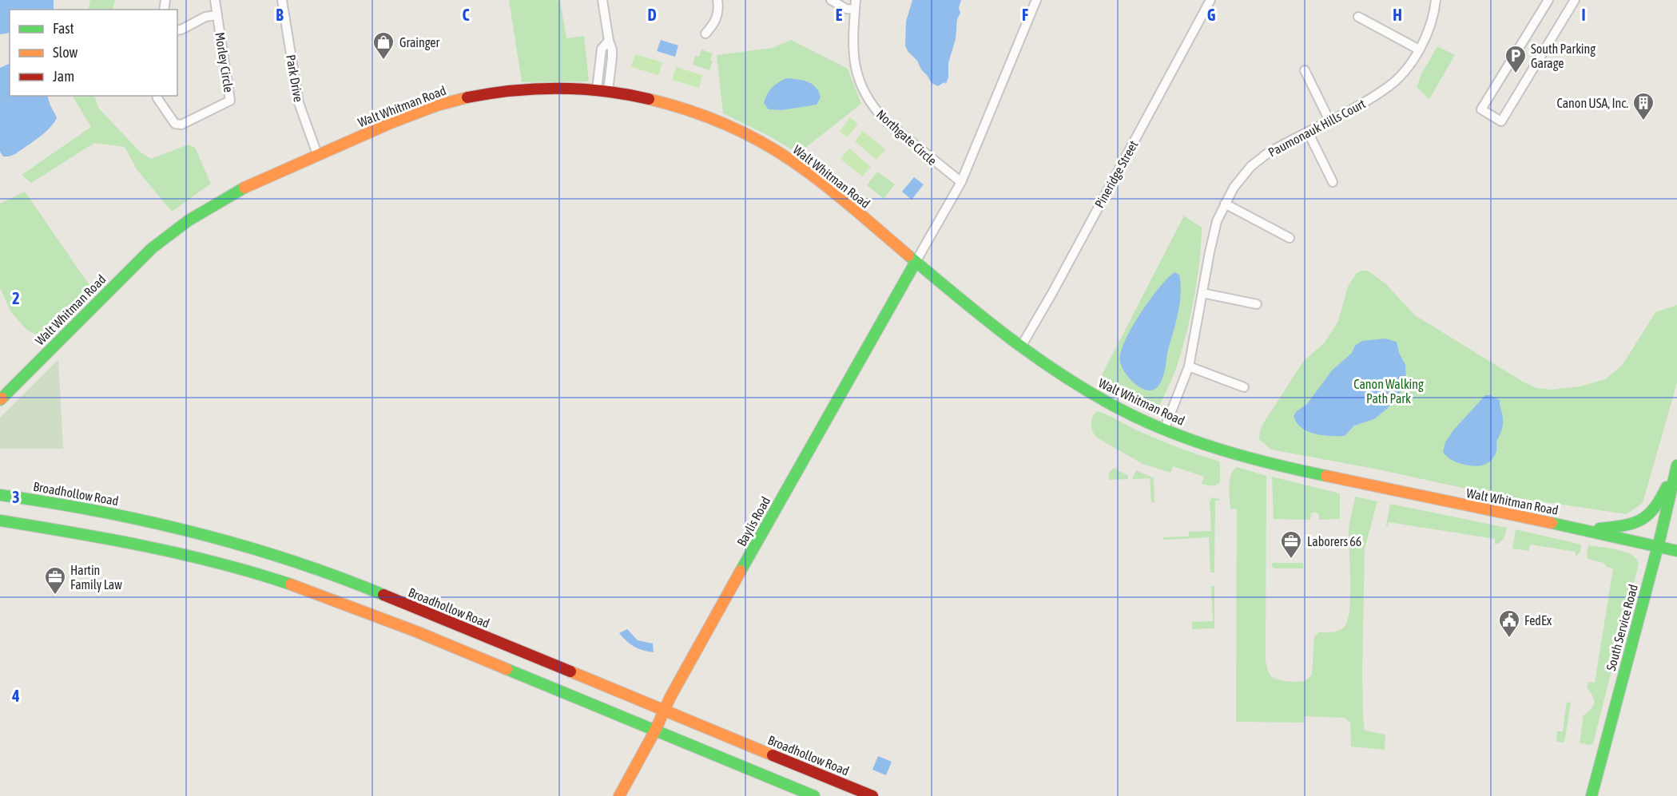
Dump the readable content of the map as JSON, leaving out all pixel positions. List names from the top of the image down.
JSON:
{
  "streets": {
    "main road": [
      "Walt Whitman Road",
      "Broadhollow Road",
      "Baylis Road",
      "South Service Road"
    ],
    "street": [
      "Morley Circle",
      "Park Drive",
      "Paumonauk Hills Court",
      "Northgate Circle",
      "Pineridge Street"
    ]
  },
  "crossings": [
    ["Park Drive", "Walt Whitman Road"],
    ["Walt Whitman Road", "Paumonauk Hills Court"],
    ["Walt Whitman Road", "Pineridge Street"],
    ["Walt Whitman Road", "Baylis Road"],
    ["Walt Whitman Road", "South Service Road"],
    ["Broadhollow Road", "Baylis Road"]
  ],
  "parks": ["Canon Walking Path Park"],
  "places": {
    "shop": ["Grainger"],
    "parking": ["South Parking Garage"],
    "building": ["Canon USA, Inc."],
    "office": ["Laborers 66", "Hartin Family Law"],
    "public building": ["FedEx"]
  },
  "legend": ["Fast", "Slow", "Jam"],
  "grid": {
    "columns": [
      "B",
      "C",
      "D",
      "E",
      "F",
      "G",
      "H",
      "I"
    ],
    "rows": ["2", "3", "4"]
  }
}
